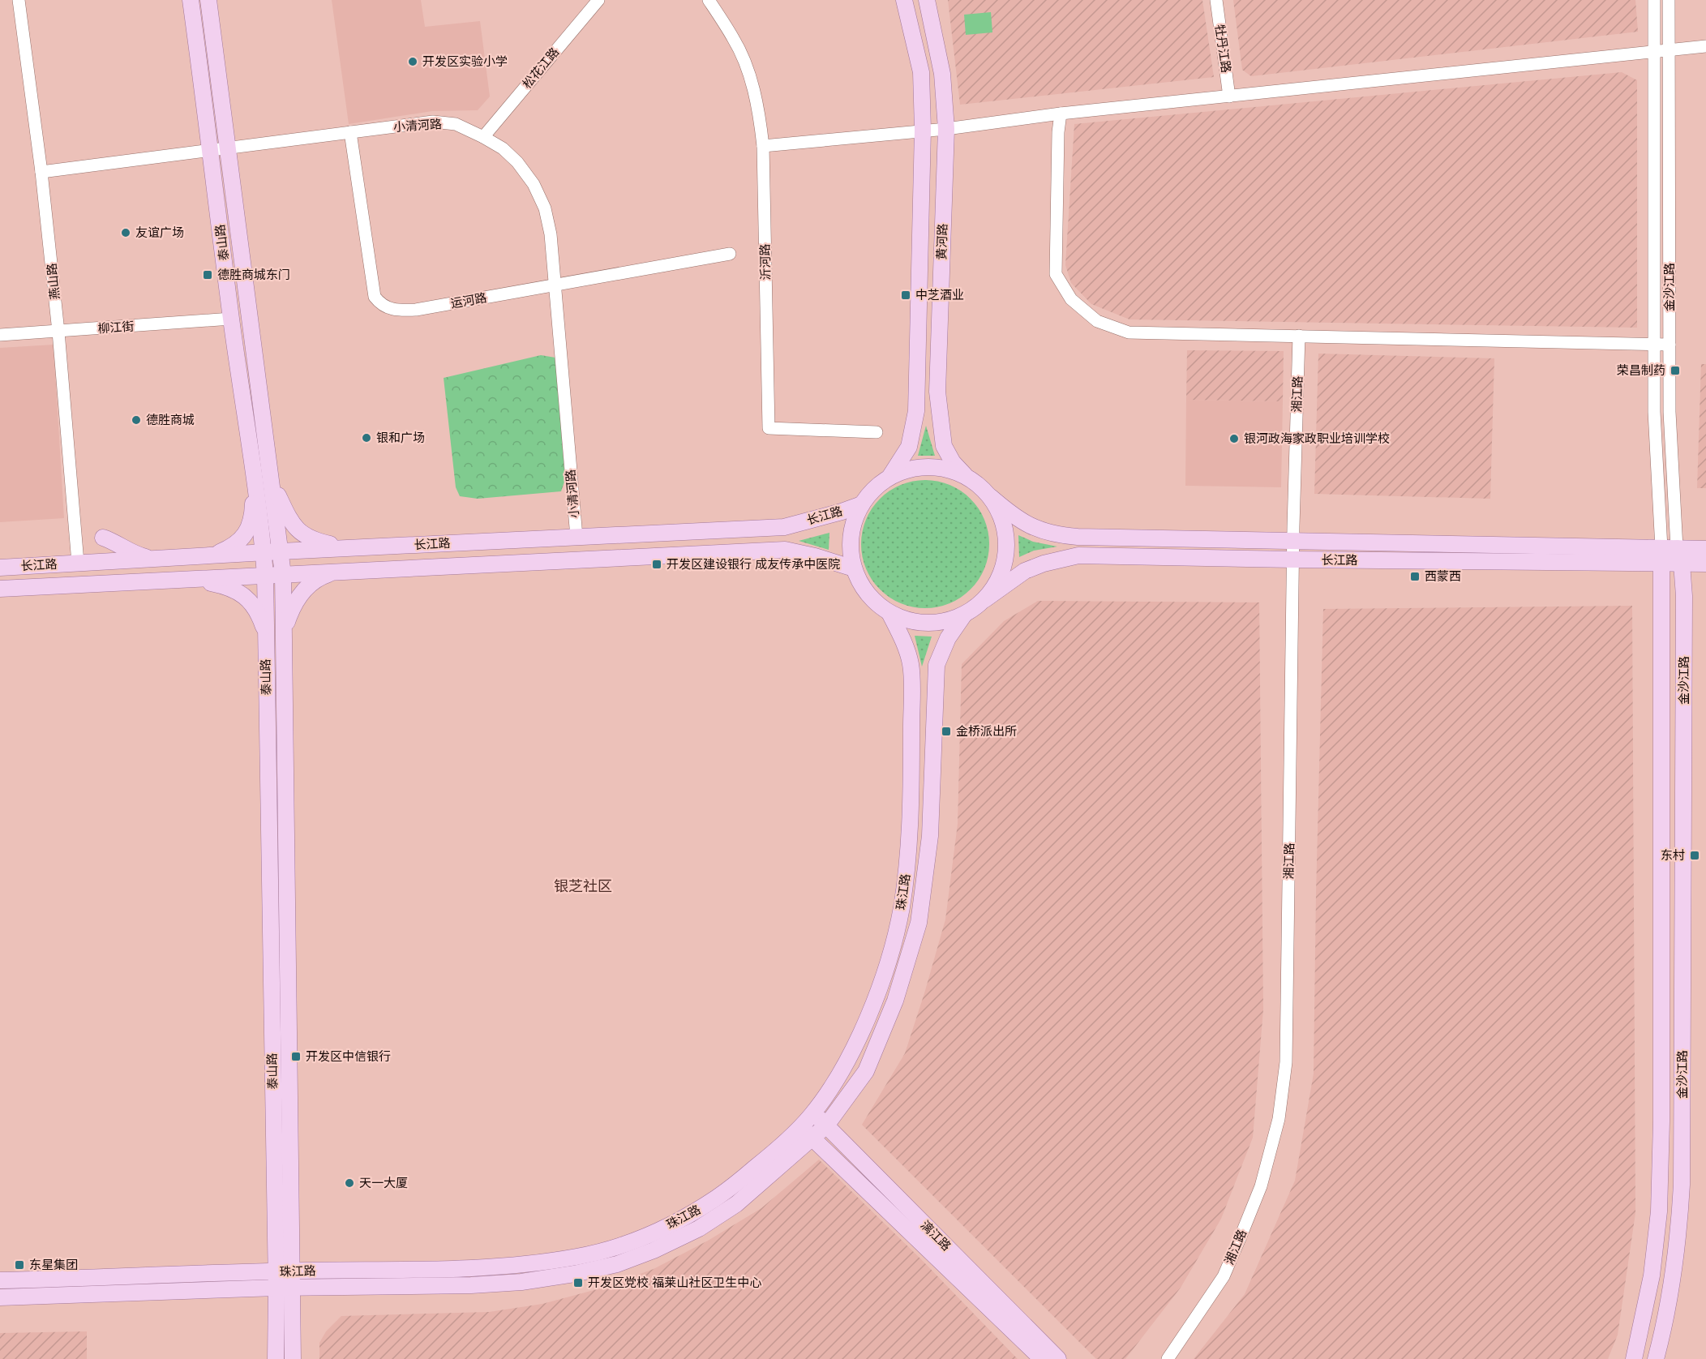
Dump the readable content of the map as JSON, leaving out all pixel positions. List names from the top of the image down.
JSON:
{
  "streets": {
    "main road": [
      "黄河路",
      "泰山路",
      "金沙江路",
      "长江路",
      "珠江路",
      "漓江路"
    ],
    "street": [
      "牡丹江路",
      "松花江路",
      "小清河路",
      "沂河路",
      "燕山路",
      "运河路",
      "柳江街",
      "湘江路"
    ]
  },
  "crossings": [
    ["松花江路", "小清河路"],
    ["小清河路", "泰山路"],
    ["小清河路", "燕山路"],
    ["小清河路", "运河路"],
    ["小清河路", "长江路"],
    ["黄河路", "长江路"],
    ["黄河路", "珠江路"],
    ["泰山路", "柳江街"],
    ["泰山路", "长江路"],
    ["泰山路", "珠江路"],
    ["燕山路", "柳江街"],
    ["燕山路", "长江路"],
    ["金沙江路", "长江路"],
    ["湘江路", "长江路"],
    ["长江路", "珠江路"],
    ["珠江路", "漓江路"]
  ],
  "districts": ["银芝社区"],
  "places": {
    "other": [
      "开发区实验小学",
      "友谊广场",
      "德胜商城",
      "银和广场",
      "银河政海家政职业培训学校",
      "天一大厦"
    ],
    "transit": [
      "德胜商城东门",
      "中芝酒业",
      "荣昌制药",
      "开发区建设银行 成友传承中医院",
      "西蒙西",
      "金桥派出所",
      "东村",
      "开发区中信银行",
      "东星集团",
      "开发区党校 福莱山社区卫生中心"
    ]
  }
}
